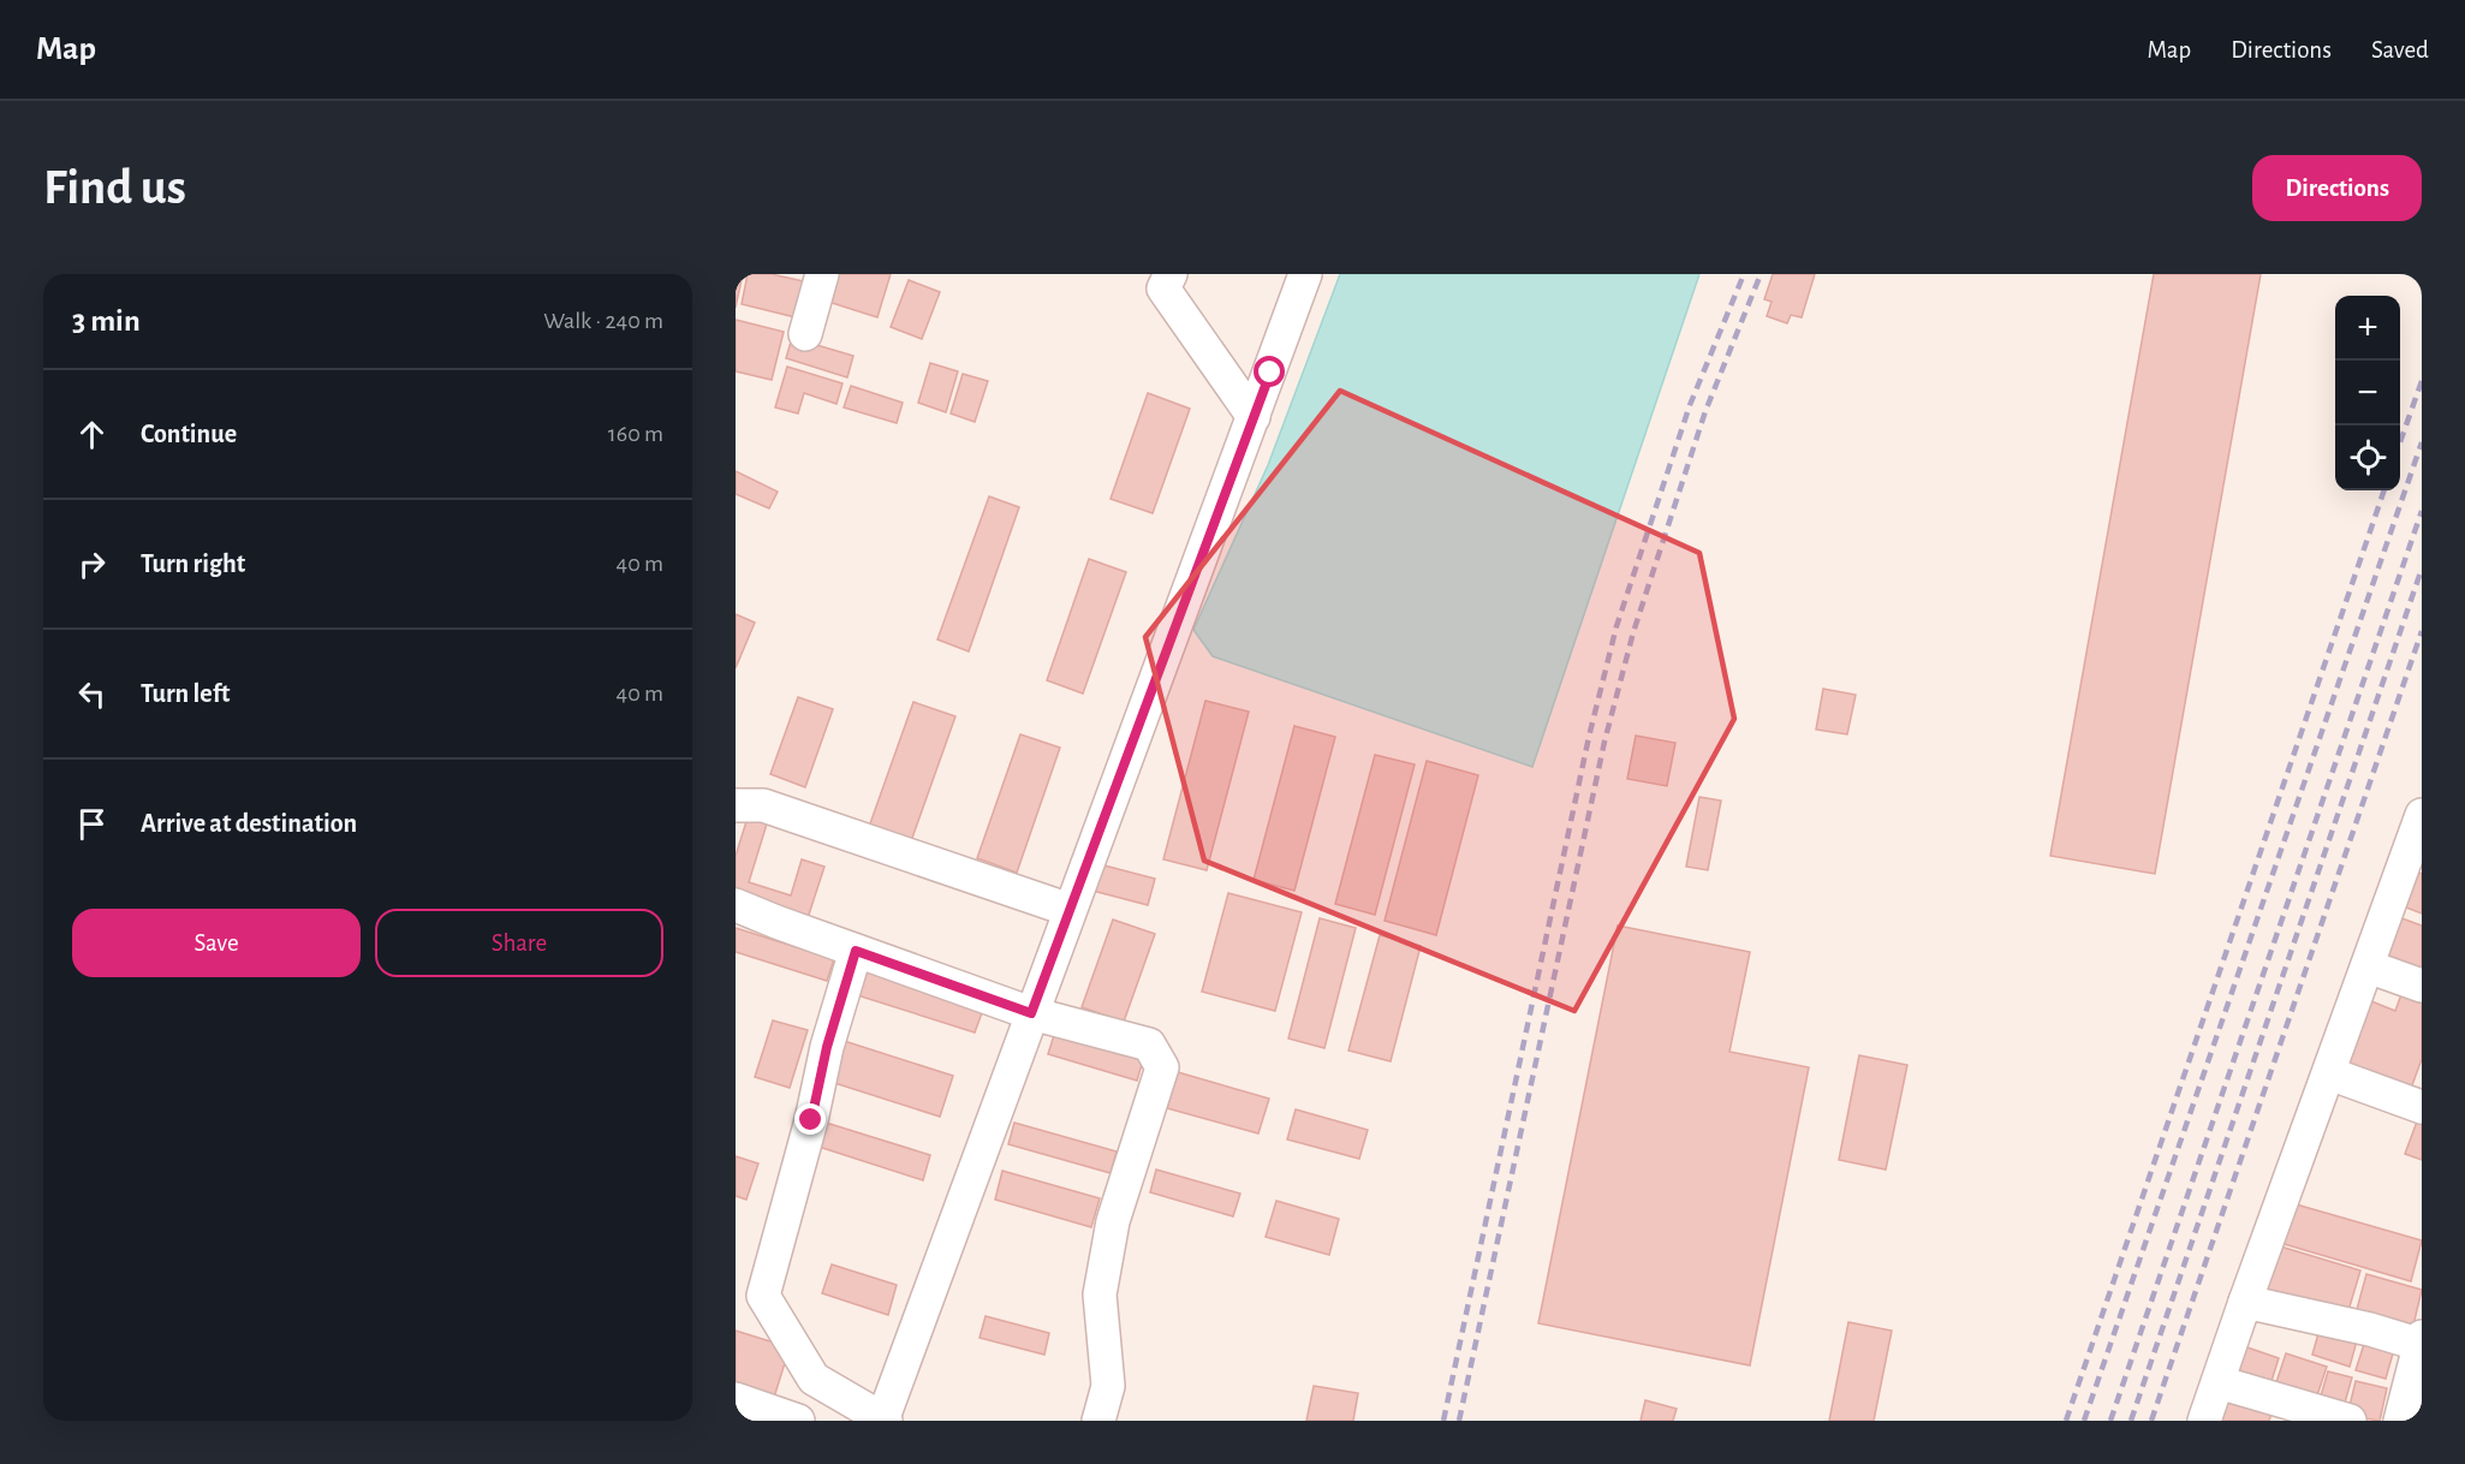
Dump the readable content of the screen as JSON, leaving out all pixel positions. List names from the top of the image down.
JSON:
{
  "page": {
    "header": "Map",
    "nav": ["Map", "Directions", "Saved"],
    "buttons": [
      "Directions",
      ["Save", "Share"]
    ],
    "title": "Find us",
    "heading": ["3 min", "Walk · 240 m"],
    "map_buttons": ["+", "−"],
    "list": [
      ["Continue", "160 m"],
      ["Turn right", "40 m"],
      ["Turn left", "40 m"],
      "Arrive at destination"
    ]
  }
}
